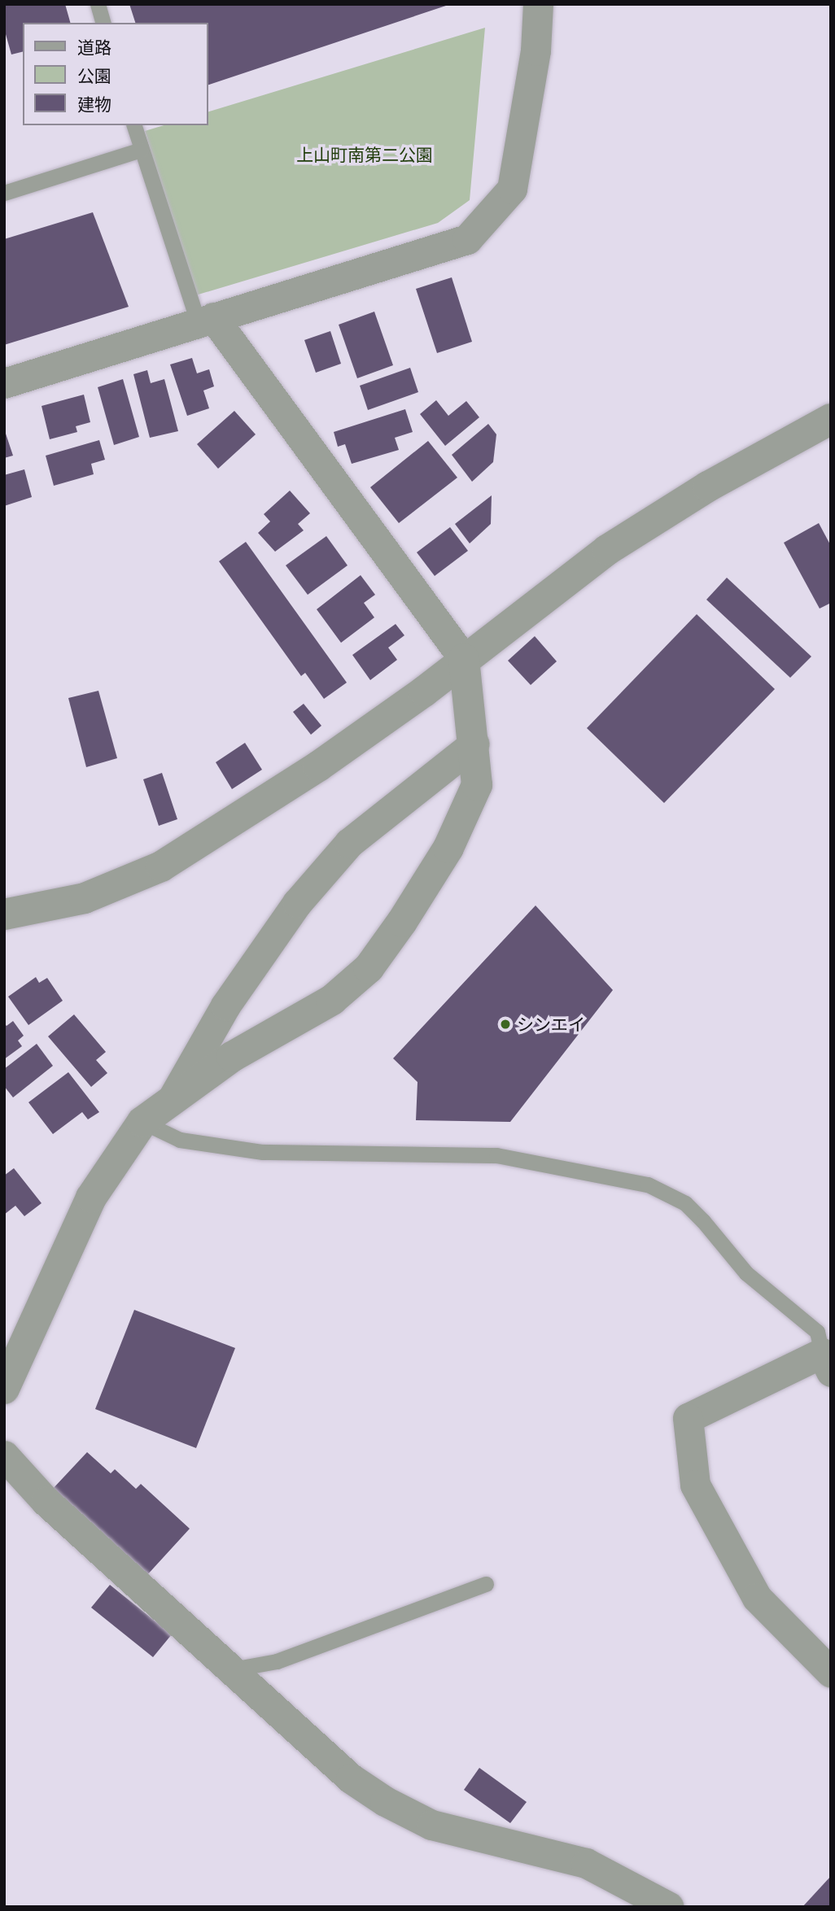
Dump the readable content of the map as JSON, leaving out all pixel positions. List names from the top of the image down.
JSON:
{
  "parks": ["上山町南第二公園"],
  "places": ["シンエイ"],
  "legend": ["道路", "公園", "建物"]
}
